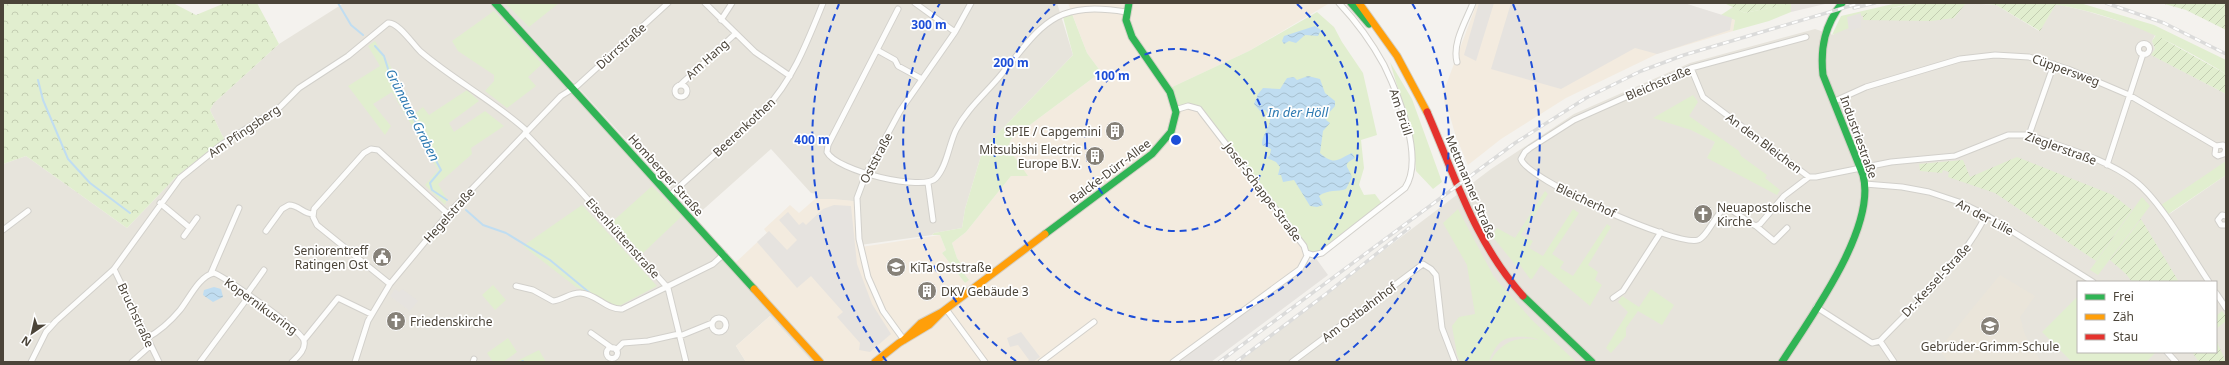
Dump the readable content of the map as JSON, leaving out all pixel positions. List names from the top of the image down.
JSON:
{
  "streets": {
    "main road": [
      "Industriestraße",
      "Balcke-Dürr-Allee",
      "Homberger Straße",
      "Mettmanner Straße"
    ],
    "street": [
      "Dürrstraße",
      "Am Hang",
      "Cüppersweg",
      "Bleichstraße",
      "Am Brüll",
      "Beerenkothen",
      "Am Pfingsberg",
      "An den Bleichen",
      "Zieglerstraße",
      "Oststraße",
      "Josef-Schappe-Straße",
      "Bleicherhof",
      "Hegelstraße",
      "An der Lilie",
      "Eisenhüttenstraße",
      "Dr.-Kessel-Straße",
      "Kopernikusring",
      "Am Ostbahnhof",
      "Bruchstraße"
    ]
  },
  "crossings": [
    ["Dürrstraße", "Homberger Straße"],
    ["Dürrstraße", "Hegelstraße"],
    ["Am Hang", "Beerenkothen"],
    ["Cüppersweg", "Industriestraße"],
    ["Bleichstraße", "An den Bleichen"],
    ["Bleichstraße", "Bleicherhof"],
    ["Am Brüll", "Josef-Schappe-Straße"],
    ["Beerenkothen", "Homberger Straße"],
    ["Am Pfingsberg", "Eisenhüttenstraße"],
    ["Am Pfingsberg", "Bruchstraße"],
    ["Industriestraße", "An den Bleichen"],
    ["Industriestraße", "Zieglerstraße"],
    ["Industriestraße", "An der Lilie"],
    ["An den Bleichen", "Zieglerstraße"],
    ["Oststraße", "Balcke-Dürr-Allee"],
    ["Balcke-Dürr-Allee", "Josef-Schappe-Straße"],
    ["Homberger Straße", "Hegelstraße"],
    ["Hegelstraße", "Eisenhüttenstraße"],
    ["An der Lilie", "Dr.-Kessel-Straße"],
    ["Kopernikusring", "Bruchstraße"]
  ],
  "water": ["In der Höll", "Grünauer Graben"],
  "places": {
    "building": ["SPIE / Capgemini", "Mitsubishi Electric Europe B.V.", "DKV Gebäude 3"],
    "church": ["Neuapostolische Kirche", "Friedenskirche"],
    "public building": ["Seniorentreff Ratingen Ost"],
    "school or university": ["KiTa Oststraße", "Gebrüder-Grimm-Schule"]
  },
  "legend": ["Frei", "Zäh", "Stau"],
  "north": "bottom left",
  "rings": [
    "300 m",
    "200 m",
    "100 m",
    "400 m"
  ]
}
